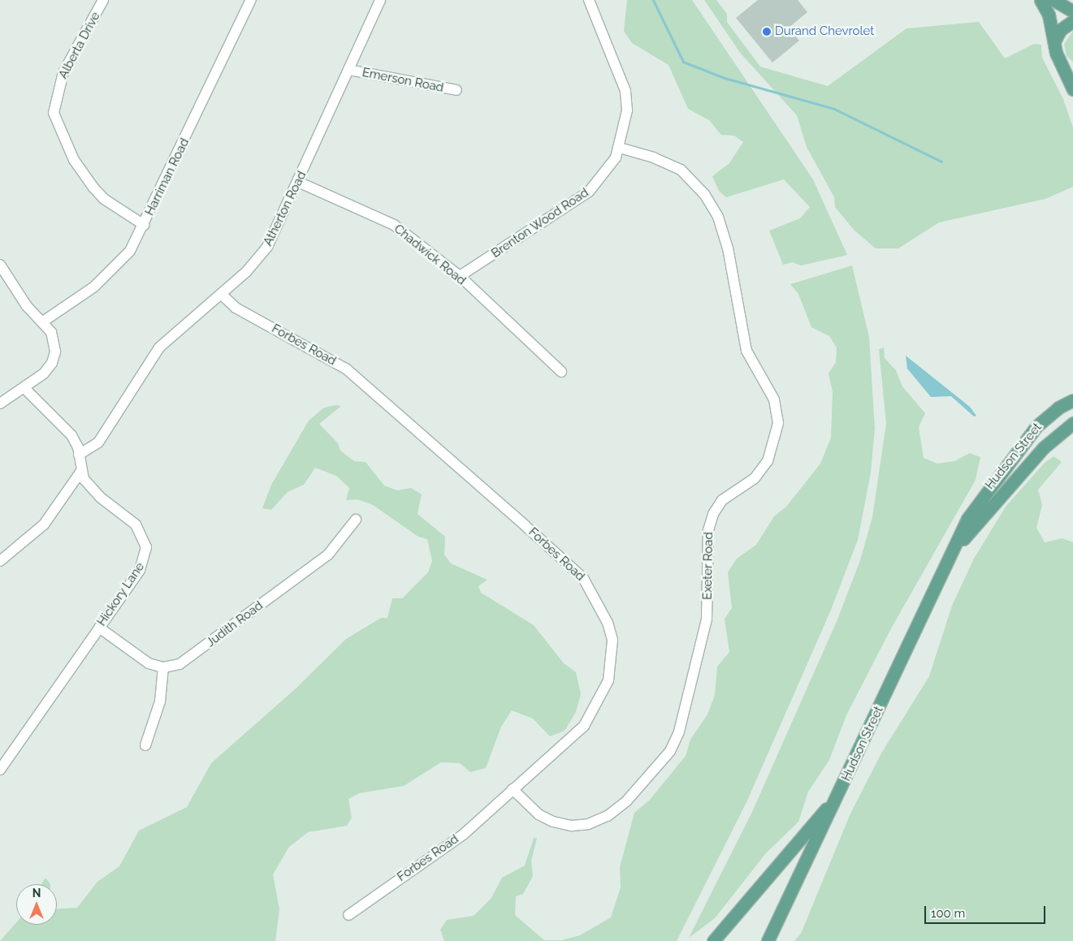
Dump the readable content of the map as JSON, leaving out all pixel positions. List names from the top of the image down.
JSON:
{
  "streets": {
    "main road": ["Hudson Street"],
    "street": [
      "Alberta Drive",
      "Emerson Road",
      "Harriman Road",
      "Atherton Road",
      "Brenton Wood Road",
      "Chadwick Road",
      "Forbes Road",
      "Exeter Road",
      "Hickory Lane",
      "Judith Road"
    ]
  },
  "crossings": [
    ["Alberta Drive", "Harriman Road"],
    ["Emerson Road", "Atherton Road"],
    ["Atherton Road", "Chadwick Road"],
    ["Atherton Road", "Forbes Road"],
    ["Atherton Road", "Hickory Lane"],
    ["Brenton Wood Road", "Chadwick Road"],
    ["Brenton Wood Road", "Exeter Road"],
    ["Forbes Road", "Exeter Road"]
  ],
  "places": ["Durand Chevrolet"],
  "scale_bar": "100 m",
  "north": "top"
}
